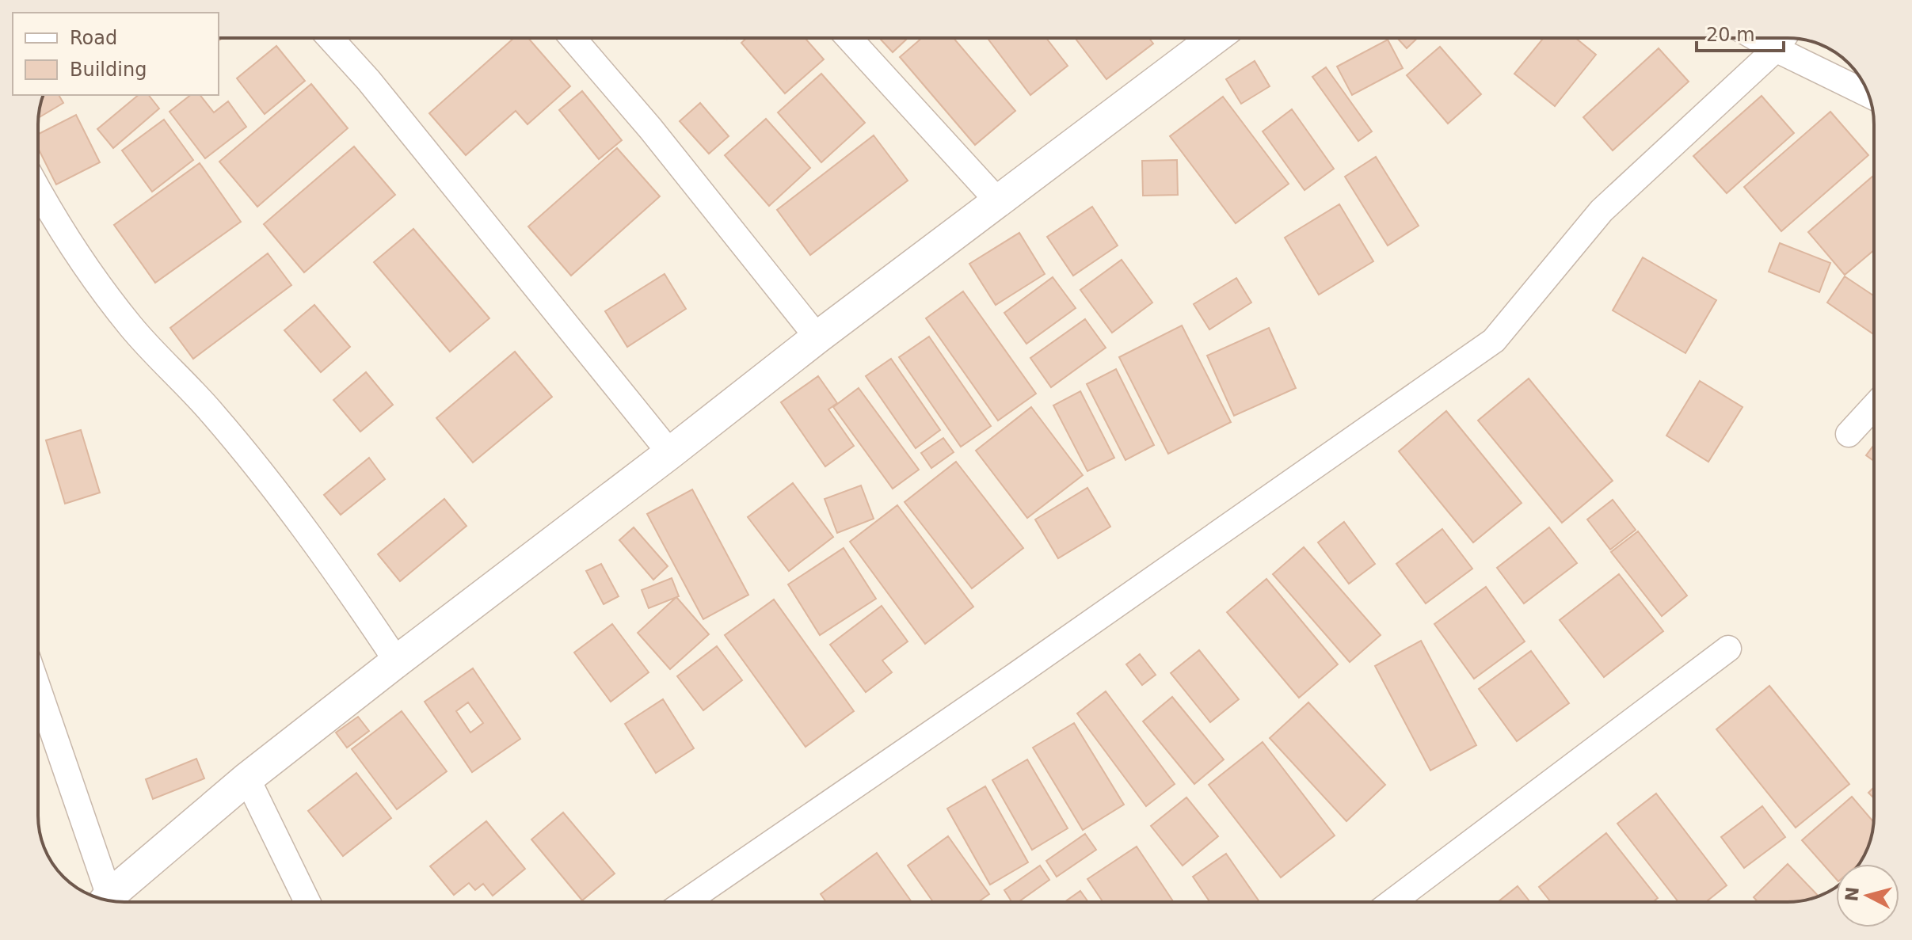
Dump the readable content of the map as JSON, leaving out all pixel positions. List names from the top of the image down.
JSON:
{
  "legend": ["Road", "Building"],
  "scale_bar": "20 m",
  "north": "left"
}
